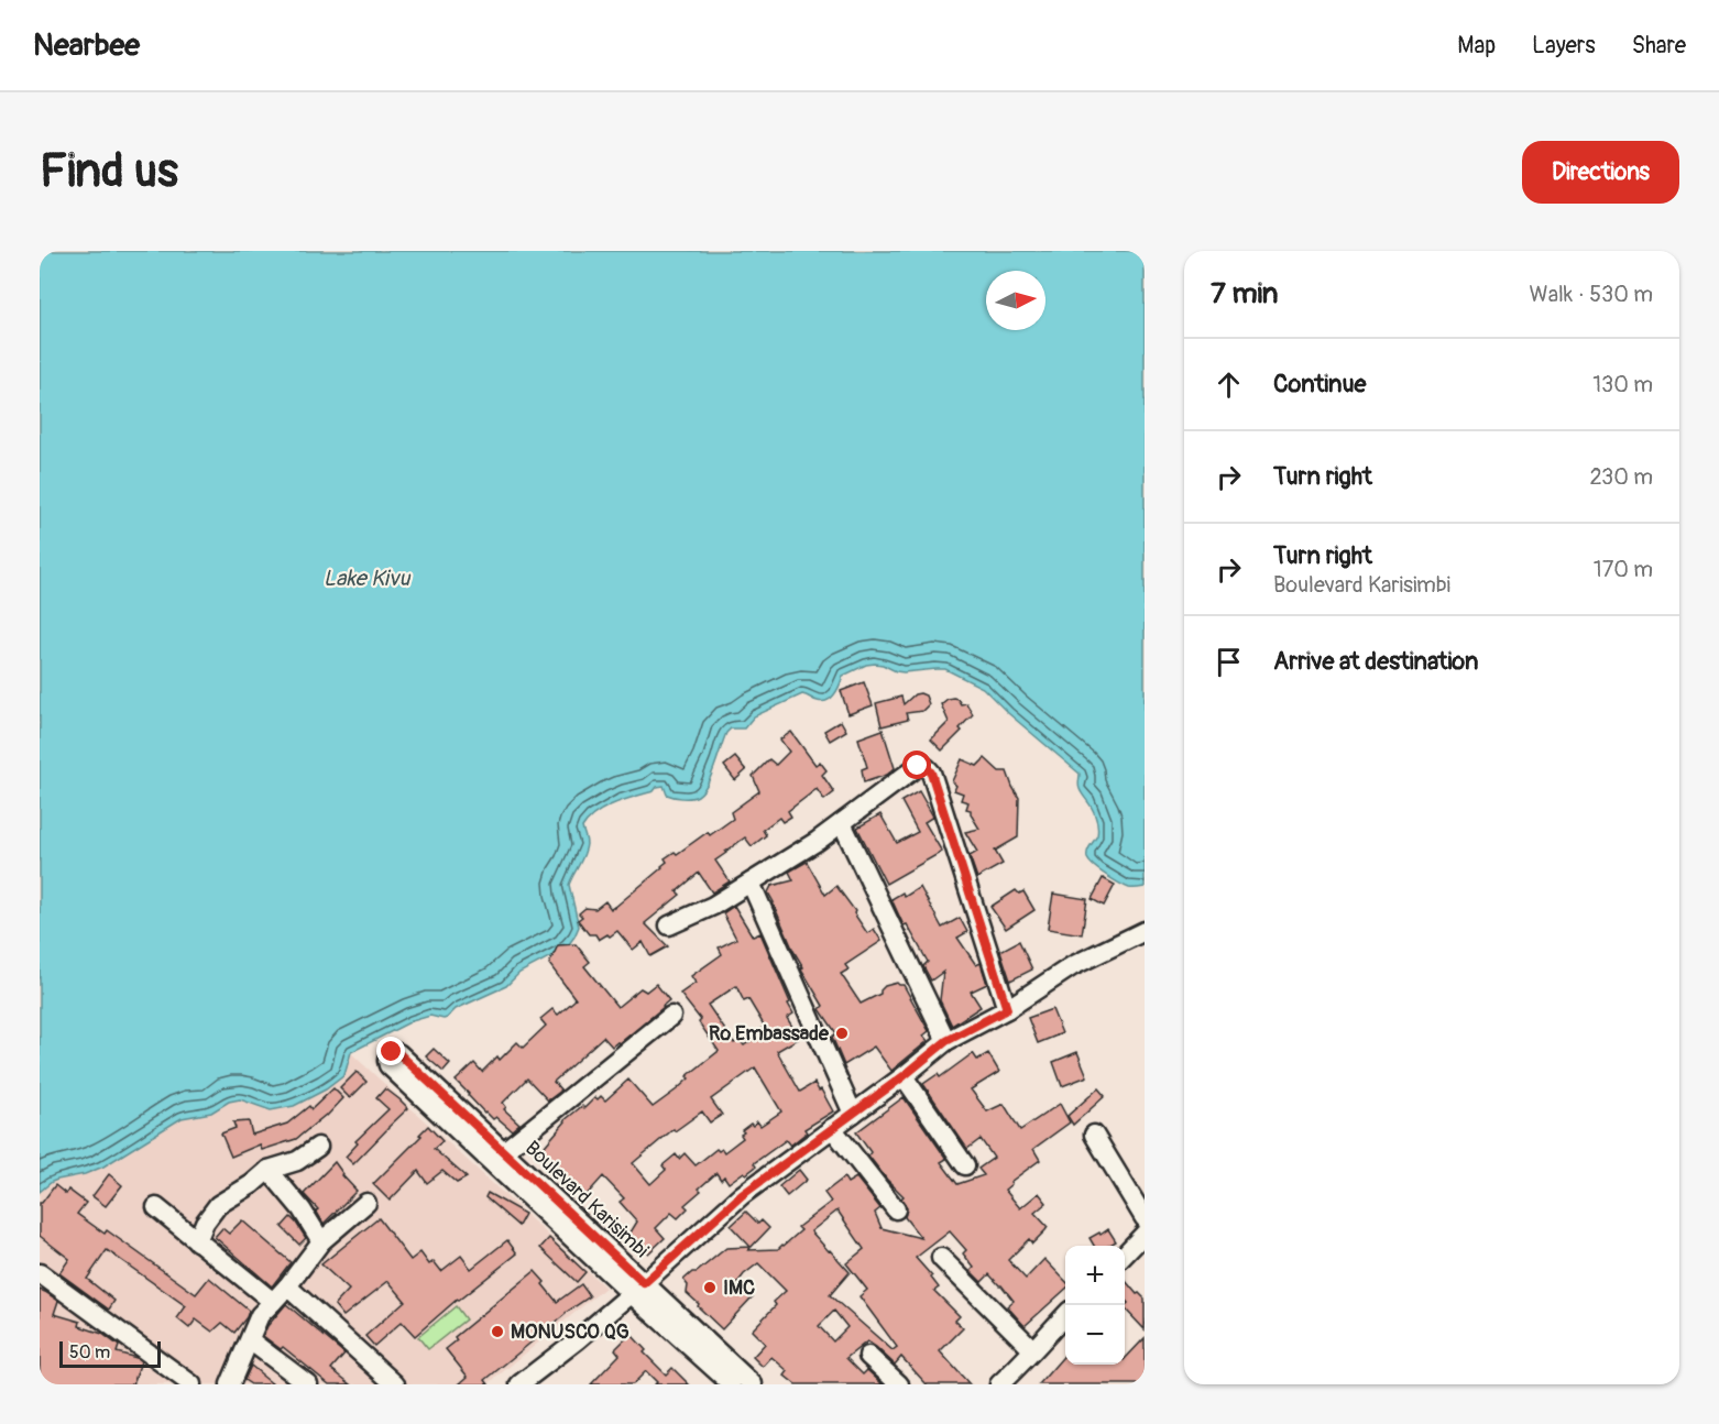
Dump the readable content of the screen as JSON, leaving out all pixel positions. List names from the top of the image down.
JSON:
{
  "streets": {
    "street": ["Boulevard Karisimbi"]
  },
  "water": ["Lake Kivu"],
  "places": ["Ro Embassade", "IMC", "MONUSCO QG"],
  "scale_bar": "50 m",
  "north": "right",
  "page": {
    "header": "Nearbee",
    "nav": ["Map", "Layers", "Share"],
    "buttons": "Directions",
    "title": "Find us",
    "heading": ["7 min", "Walk · 530 m"],
    "list": [
      ["Continue", "130 m"],
      ["Turn right", "230 m"],
      ["Turn right", "Boulevard Karisimbi", "170 m"],
      "Arrive at destination"
    ],
    "map_buttons": ["+", "−"],
    "scale": "50 m"
  }
}
